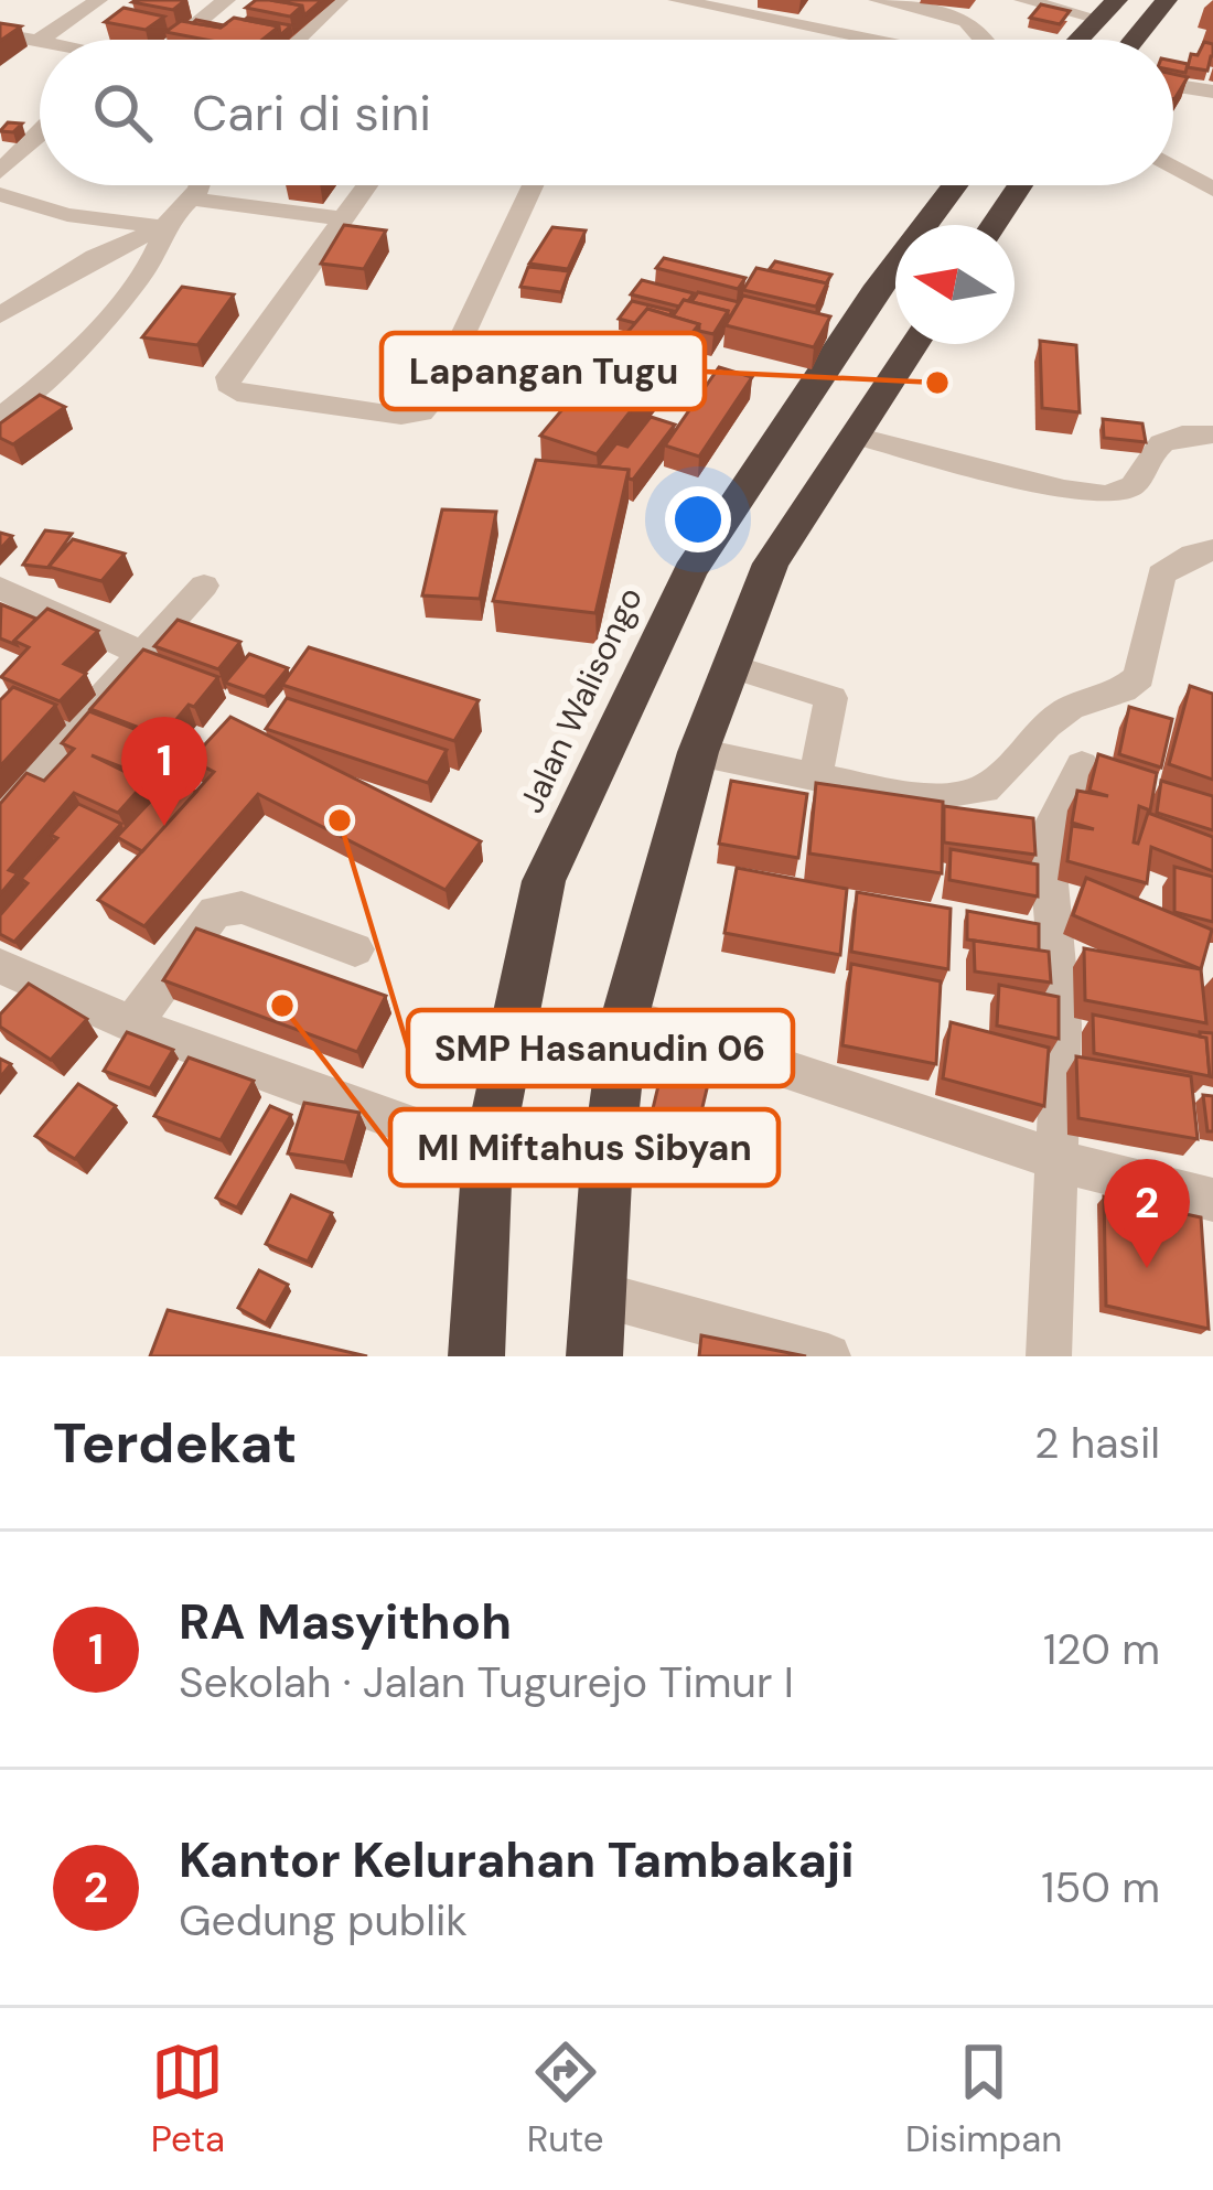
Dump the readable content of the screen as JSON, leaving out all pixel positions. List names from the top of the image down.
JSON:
{
  "streets": {
    "highway": ["Jalan Walisongo"]
  },
  "places": ["Lapangan Tugu", "SMP Hasanudin 06", "MI Miftahus Sibyan"],
  "north": "left",
  "page": {
    "search": "Cari di sini",
    "pins": ["1", "2"],
    "heading": ["Terdekat", "2 hasil"],
    "list": [
      {
        "mark": "1",
        "name": "RA Masyithoh",
        "note": "Sekolah · Jalan Tugurejo Timur I",
        "value": "120 m"
      },
      {
        "mark": "2",
        "name": "Kantor Kelurahan Tambakaji",
        "note": "Gedung publik",
        "value": "150 m"
      }
    ],
    "nav": ["Peta", "Rute", "Disimpan"]
  }
}
